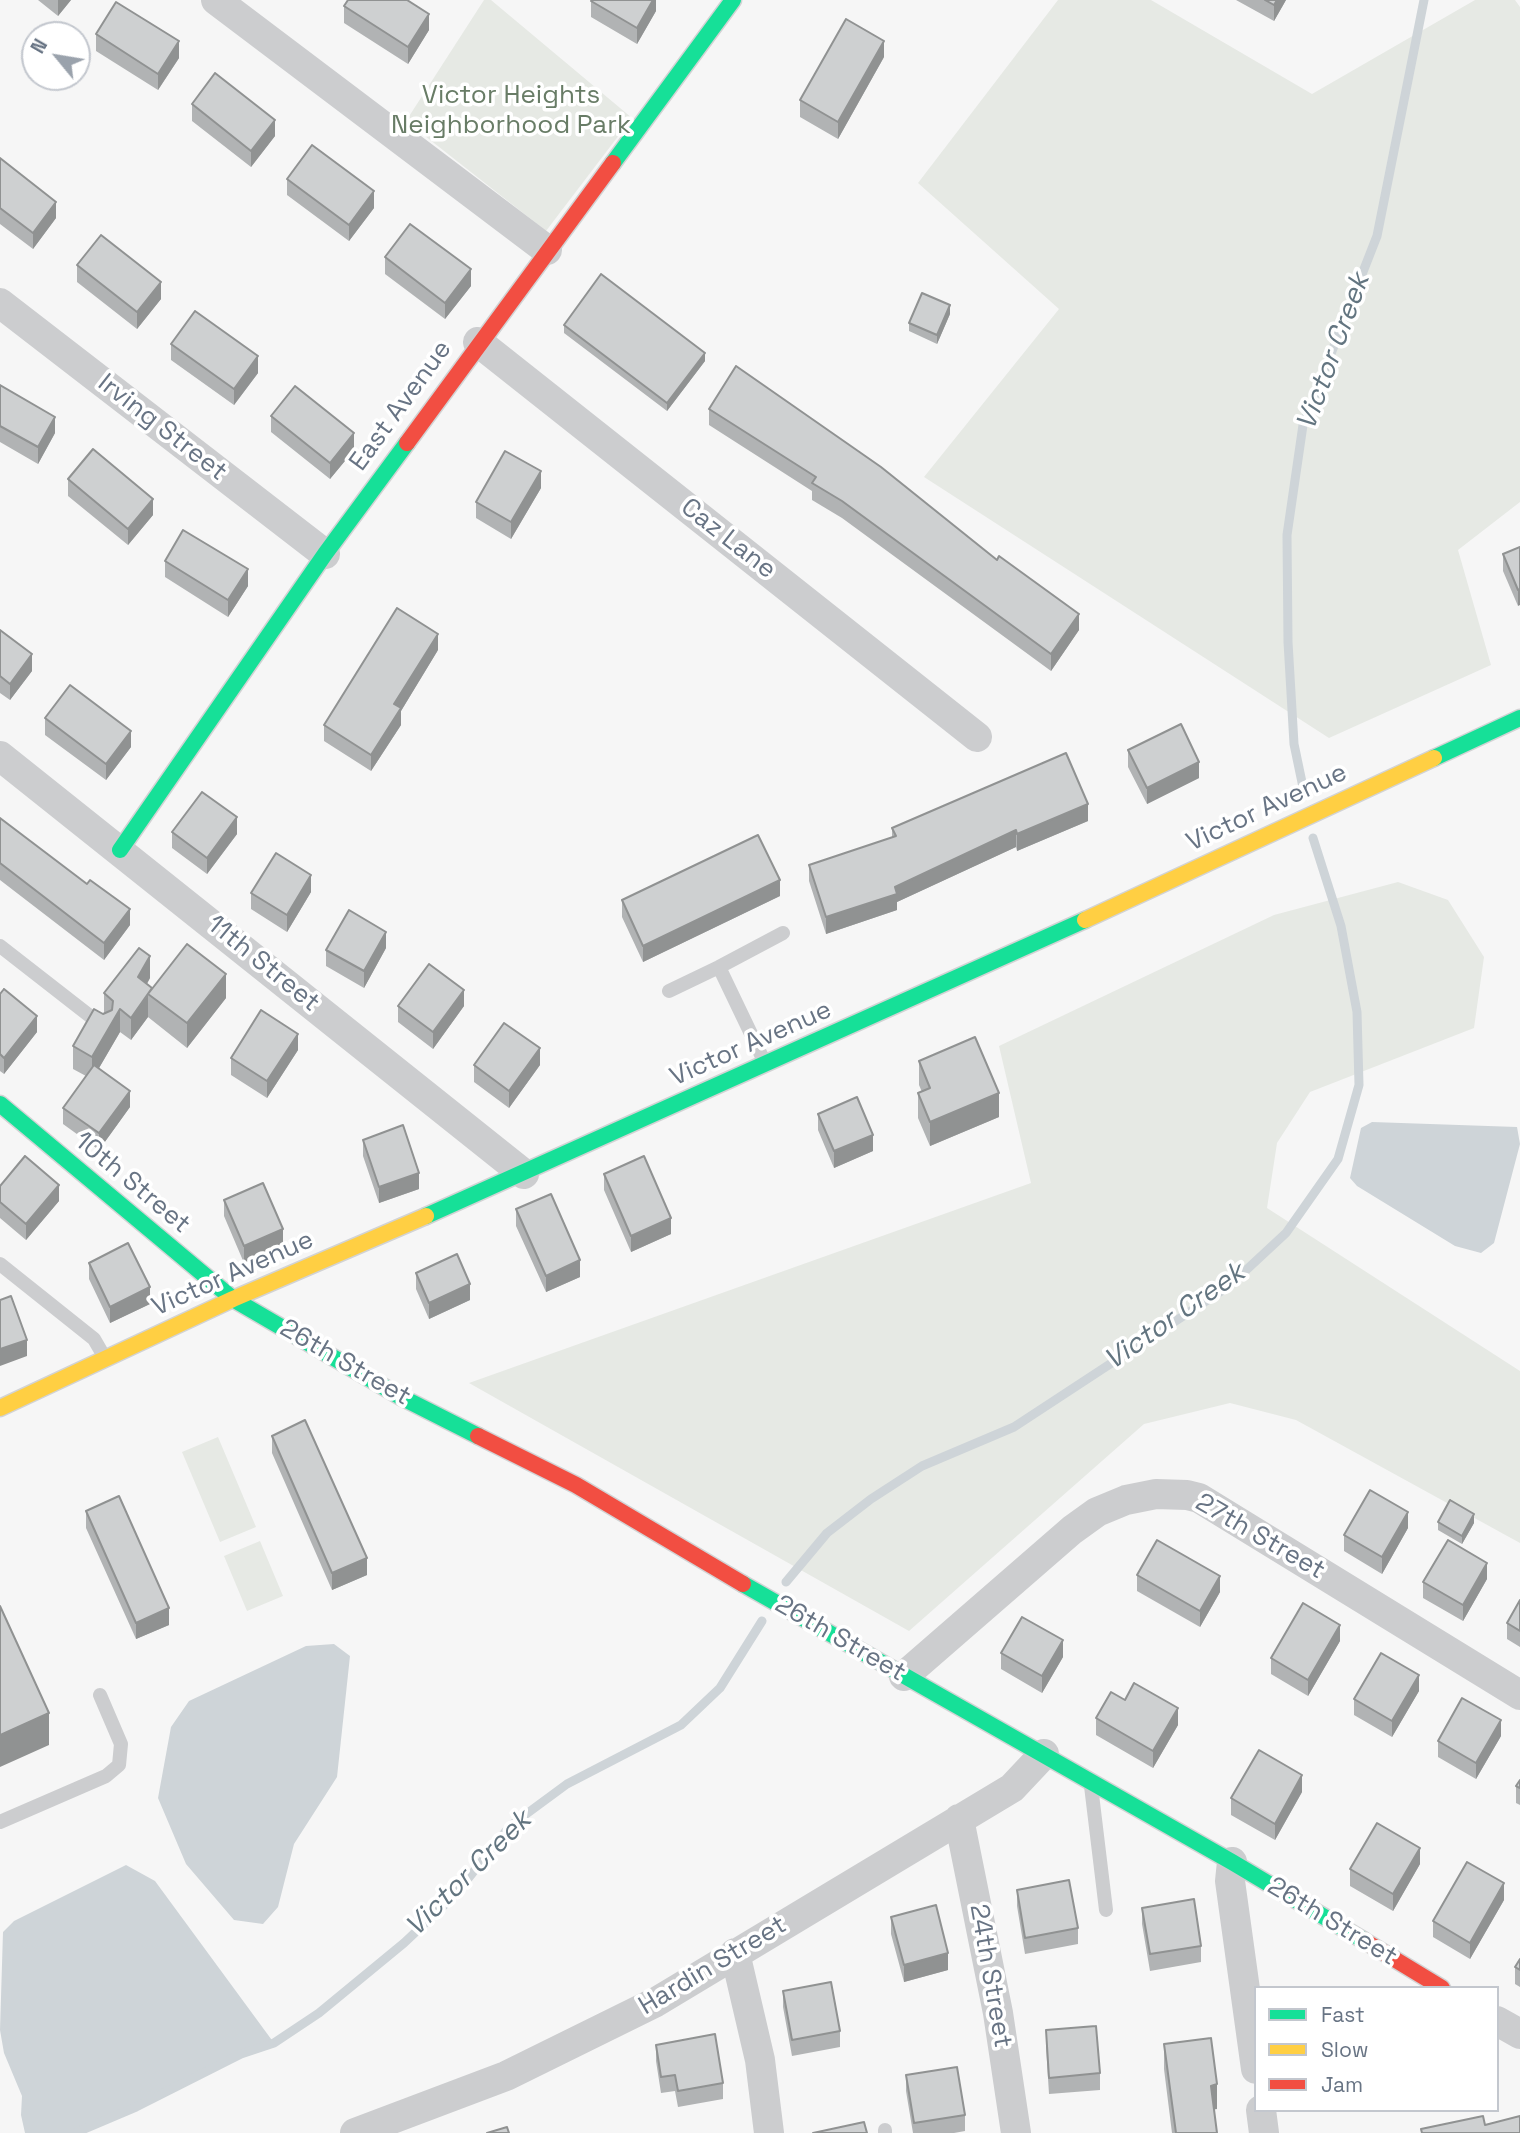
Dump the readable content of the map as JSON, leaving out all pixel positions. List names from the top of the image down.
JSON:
{
  "streets": {
    "street": [
      "East Avenue",
      "Irving Street",
      "Caz Lane",
      "Victor Avenue",
      "11th Street",
      "10th Street",
      "26th Street",
      "27th Street",
      "Hardin Street",
      "24th Street"
    ]
  },
  "crossings": [
    ["East Avenue", "Irving Street"],
    ["East Avenue", "Caz Lane"],
    ["East Avenue", "11th Street"],
    ["Victor Avenue", "11th Street"],
    ["Victor Avenue", "10th Street"],
    ["Victor Avenue", "26th Street"],
    ["10th Street", "26th Street"],
    ["26th Street", "27th Street"],
    ["26th Street", "Hardin Street"],
    ["Hardin Street", "24th Street"]
  ],
  "water": ["Victor Creek"],
  "parks": ["Victor Heights Neighborhood Park"],
  "legend": ["Fast", "Slow", "Jam"],
  "north": "top left"
}
